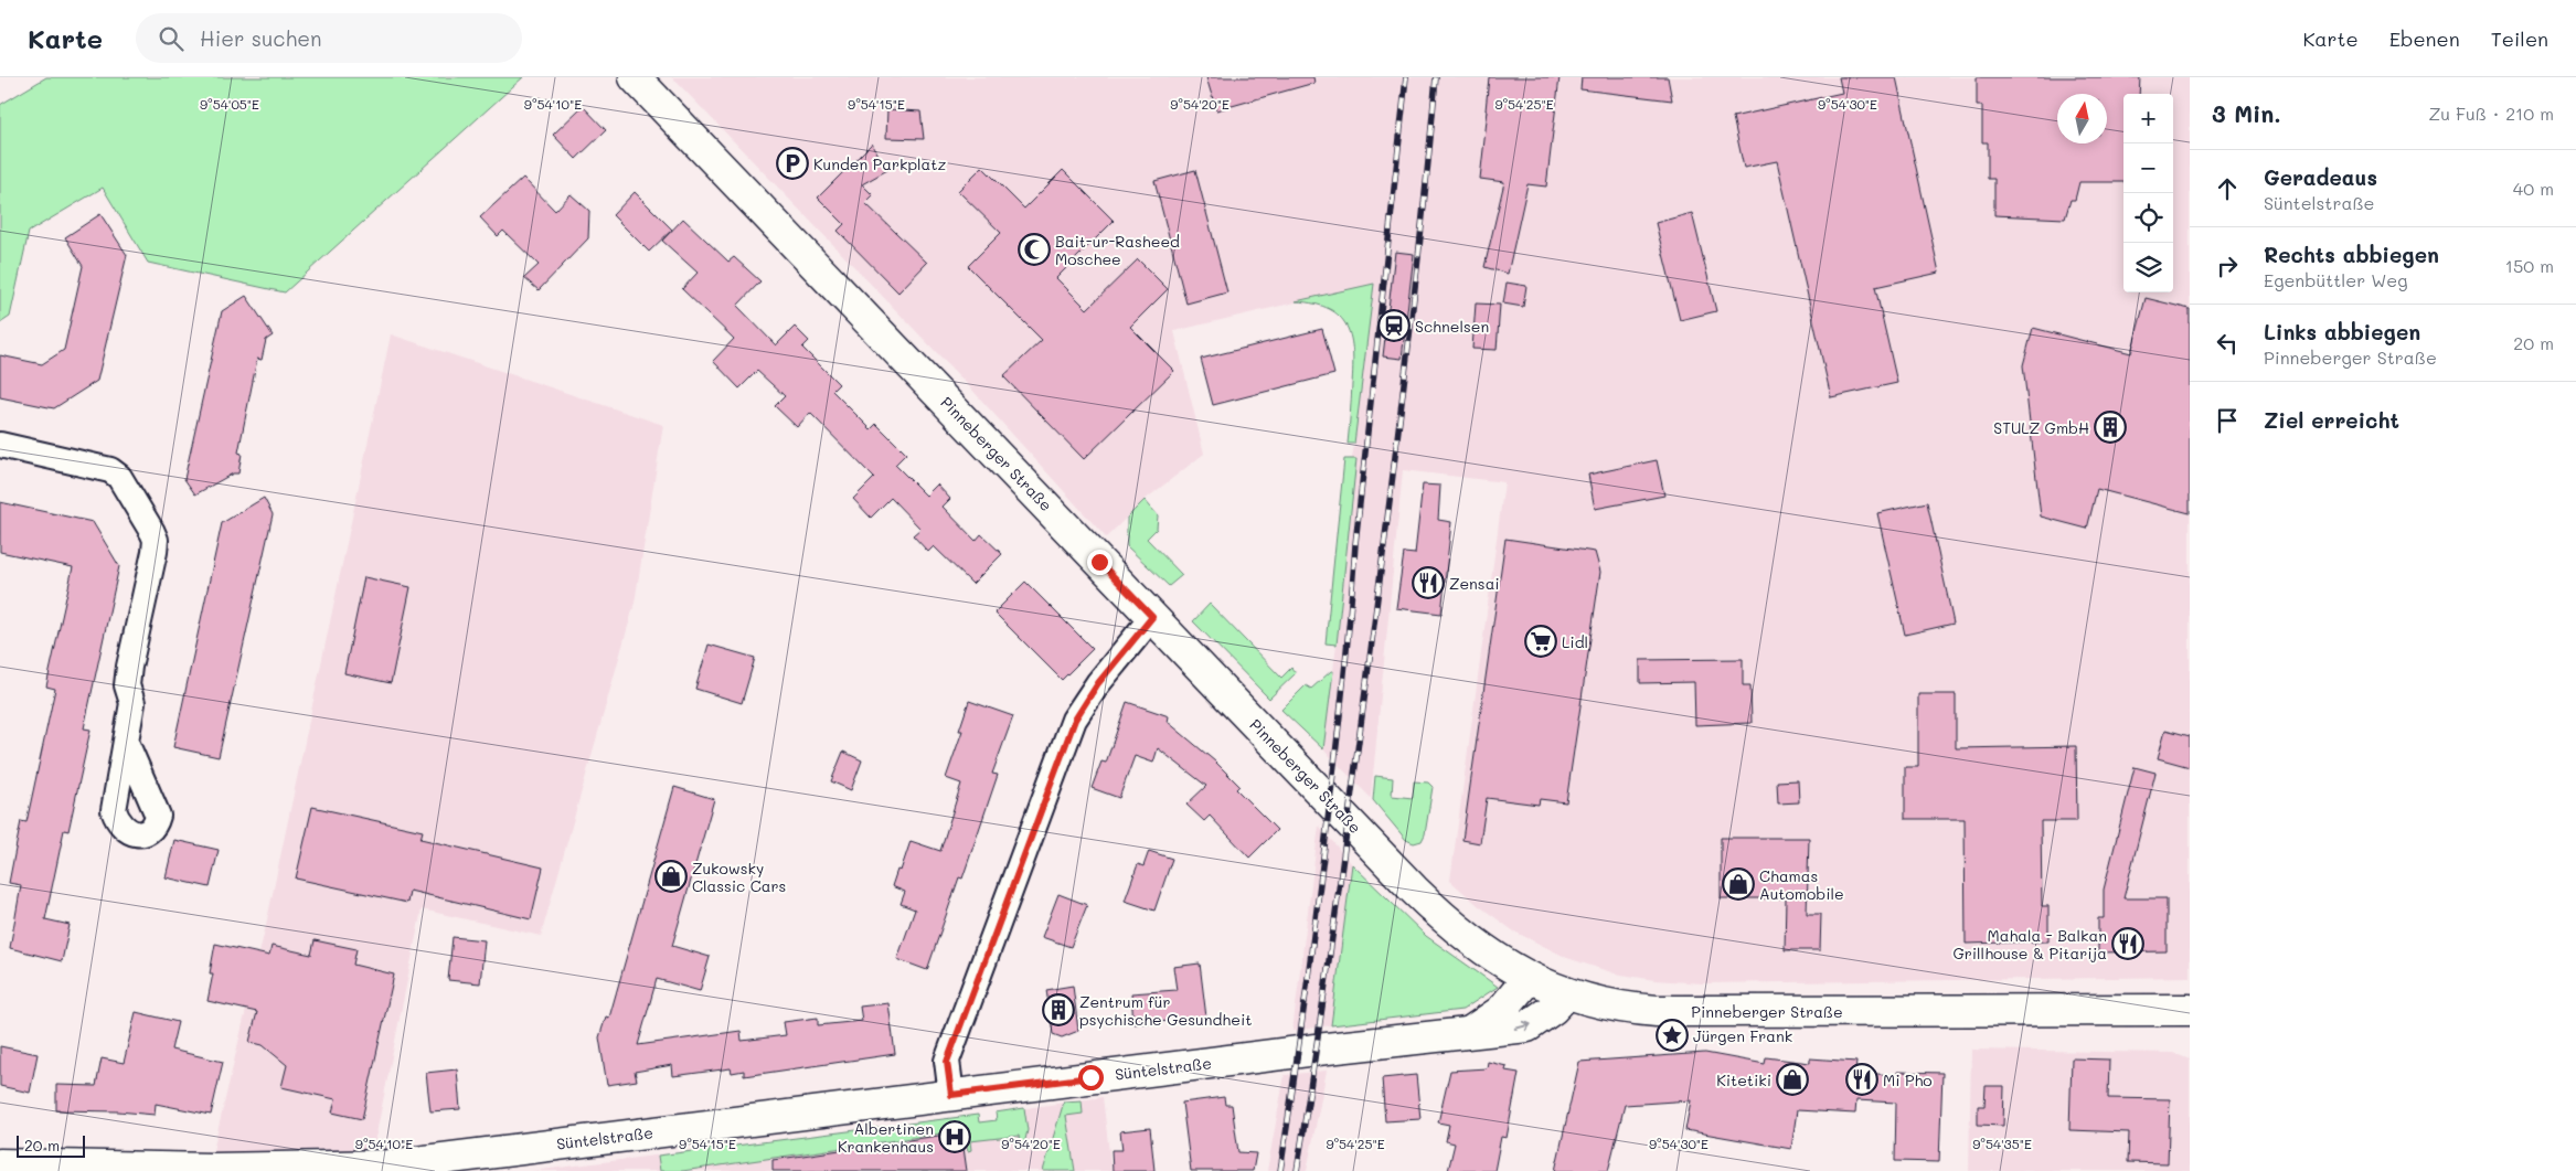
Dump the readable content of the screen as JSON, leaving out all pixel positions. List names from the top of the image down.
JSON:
{
  "streets": {
    "main road": ["Pinneberger Straße", "Süntelstraße"]
  },
  "crossings": [
    ["Pinneberger Straße", "Süntelstraße"]
  ],
  "places": {
    "parking": ["Kunden Parkplatz"],
    "mosque": ["Bait-ur-Rasheed Moschee"],
    "station": ["Schnelsen"],
    "building": ["STULZ GmbH", "Zentrum für psychische Gesundheit"],
    "restaurant": ["Zensai", "Mahala - Balkan Grillhouse & Pitarija", "Mi Pho"],
    "supermarket": ["Lidl"],
    "shop": ["Zukowsky Classic Cars", "Chamas Automobile", "Kitetiki"],
    "place": ["Jürgen Frank"],
    "hospital": ["Albertinen Krankenhaus"]
  },
  "scale_bar": "20 m",
  "north": "top",
  "page": {
    "header": "Karte",
    "search": "Hier suchen",
    "nav": ["Karte", "Ebenen", "Teilen"],
    "heading": ["3 Min.", "Zu Fuß · 210 m"],
    "map_buttons": ["+", "−"],
    "list": [
      ["Geradeaus", "Süntelstraße", "40 m"],
      ["Rechts abbiegen", "Egenbüttler Weg", "150 m"],
      ["Links abbiegen", "Pinneberger Straße", "20 m"],
      "Ziel erreicht"
    ],
    "scale": "20 m"
  },
  "coordinates": [
    "9°54'05\"E",
    "9°54'10\"E",
    "9°54'15\"E",
    "9°54'20\"E",
    "9°54'25\"E",
    "9°54'30\"E",
    "9°54'35\"E"
  ]
}
